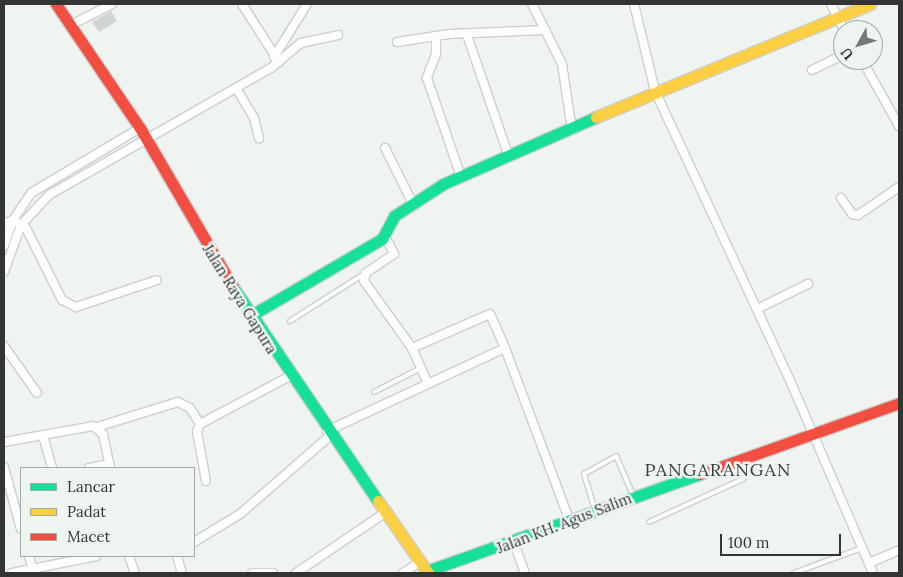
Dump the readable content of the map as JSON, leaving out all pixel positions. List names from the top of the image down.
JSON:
{
  "streets": {
    "main road": ["Jalan Raya Gapura", "Jalan KH. Agus Salim"]
  },
  "crossings": [
    ["Jalan Raya Gapura", "Jalan KH. Agus Salim"]
  ],
  "districts": ["PANGARANGAN"],
  "legend": ["Lancar", "Padat", "Macet"],
  "scale_bar": "100 m",
  "north": "bottom left"
}
